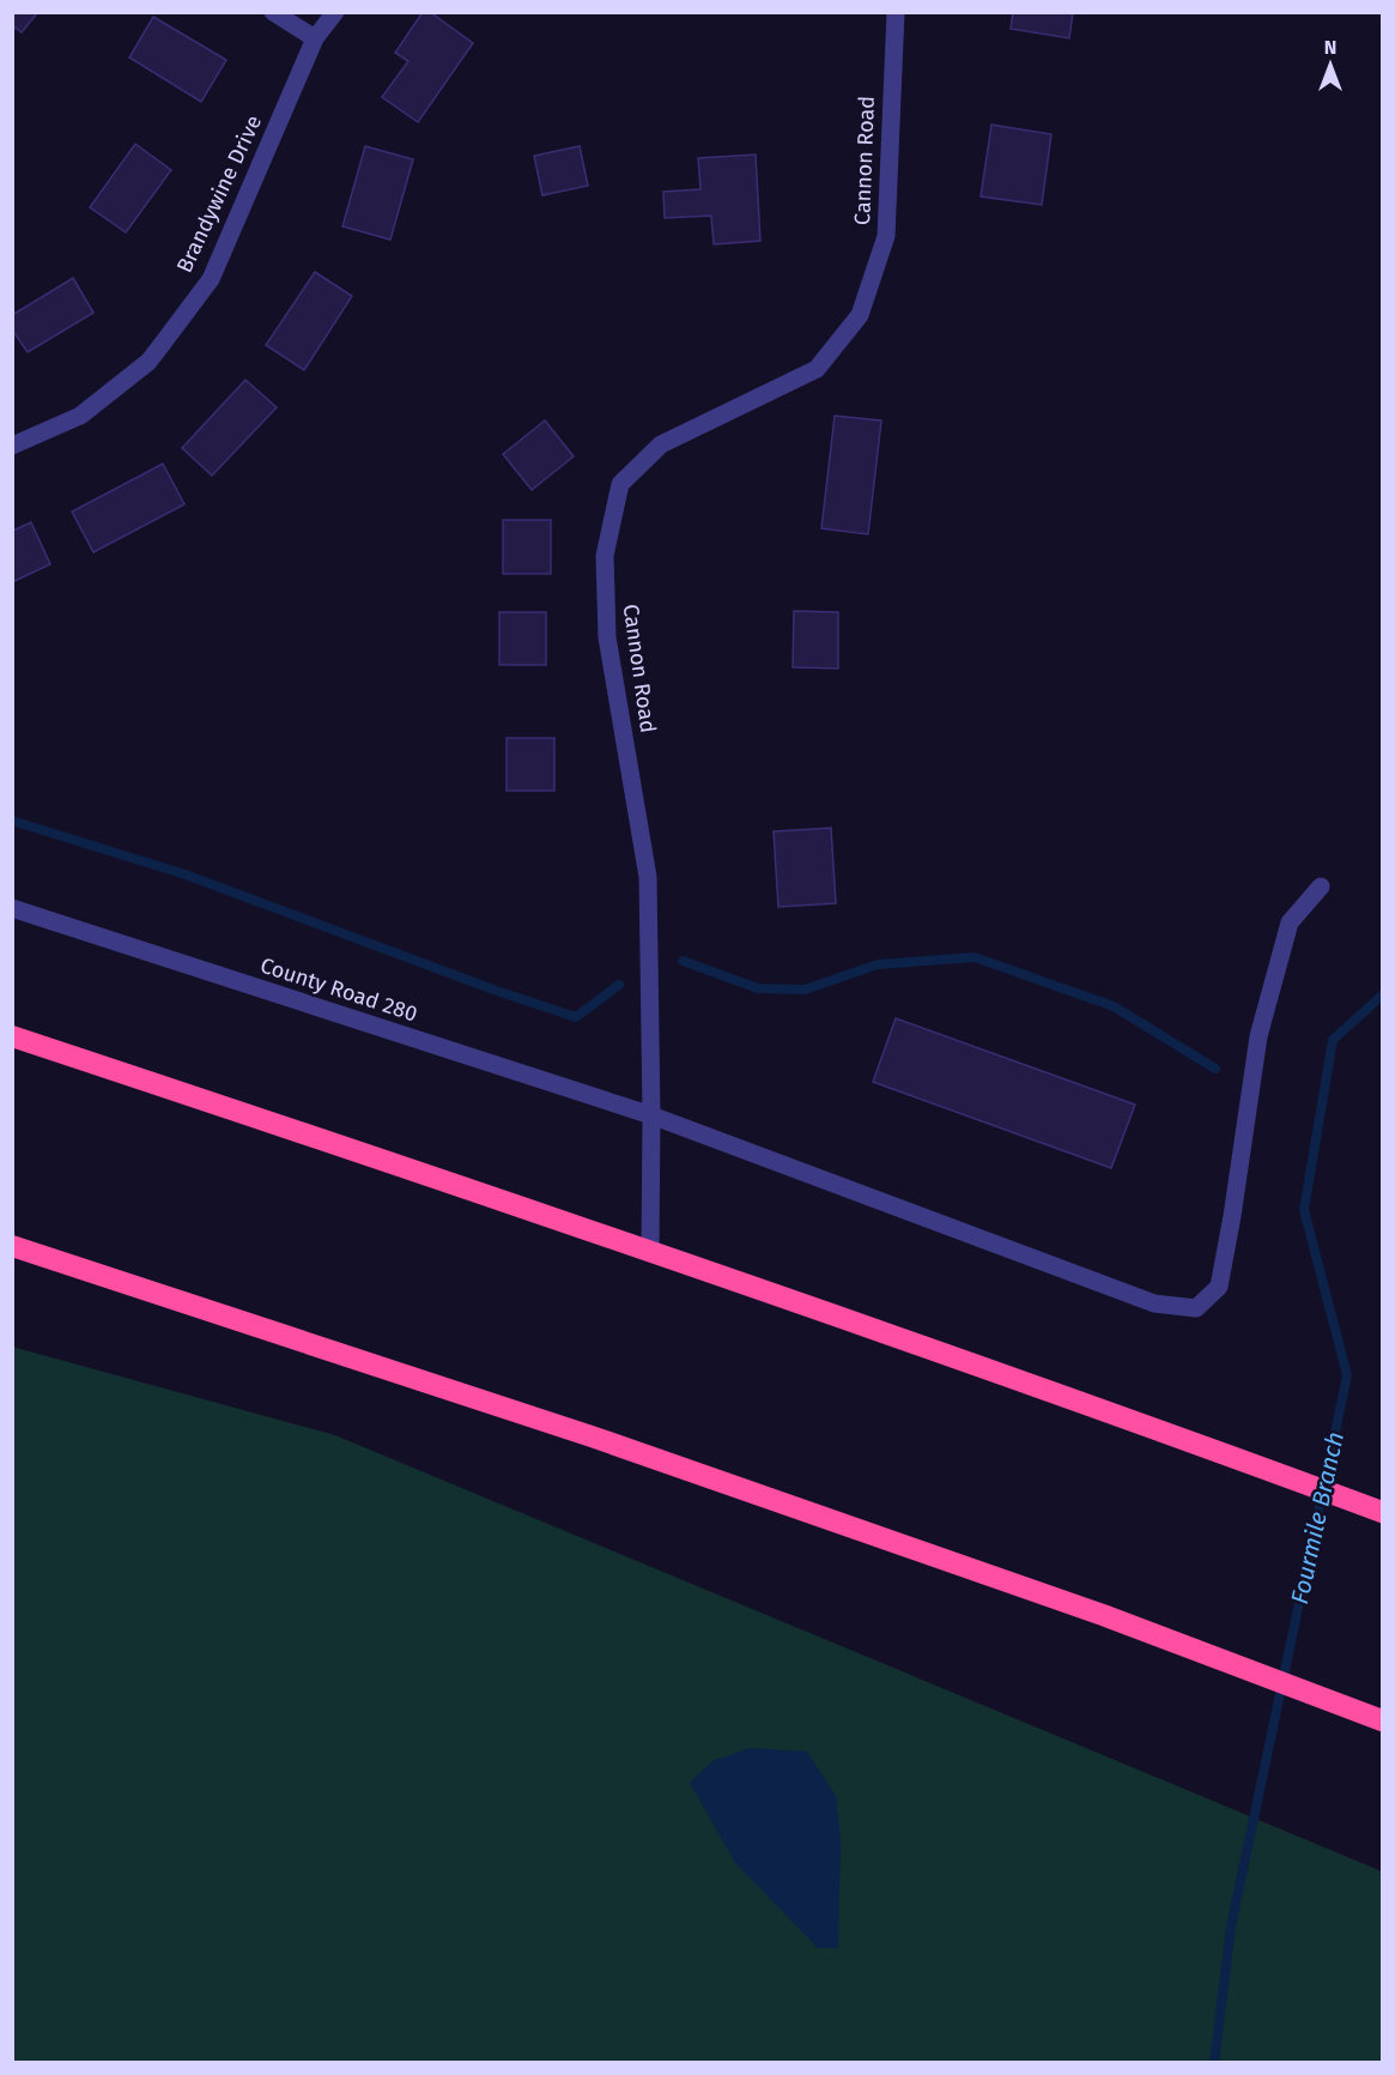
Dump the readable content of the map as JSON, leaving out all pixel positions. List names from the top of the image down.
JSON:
{
  "streets": {
    "street": ["Cannon Road", "Brandywine Drive", "County Road 280"]
  },
  "crossings": [
    ["Cannon Road", "County Road 280"]
  ],
  "water": ["Fourmile Branch"],
  "north": "top"
}
